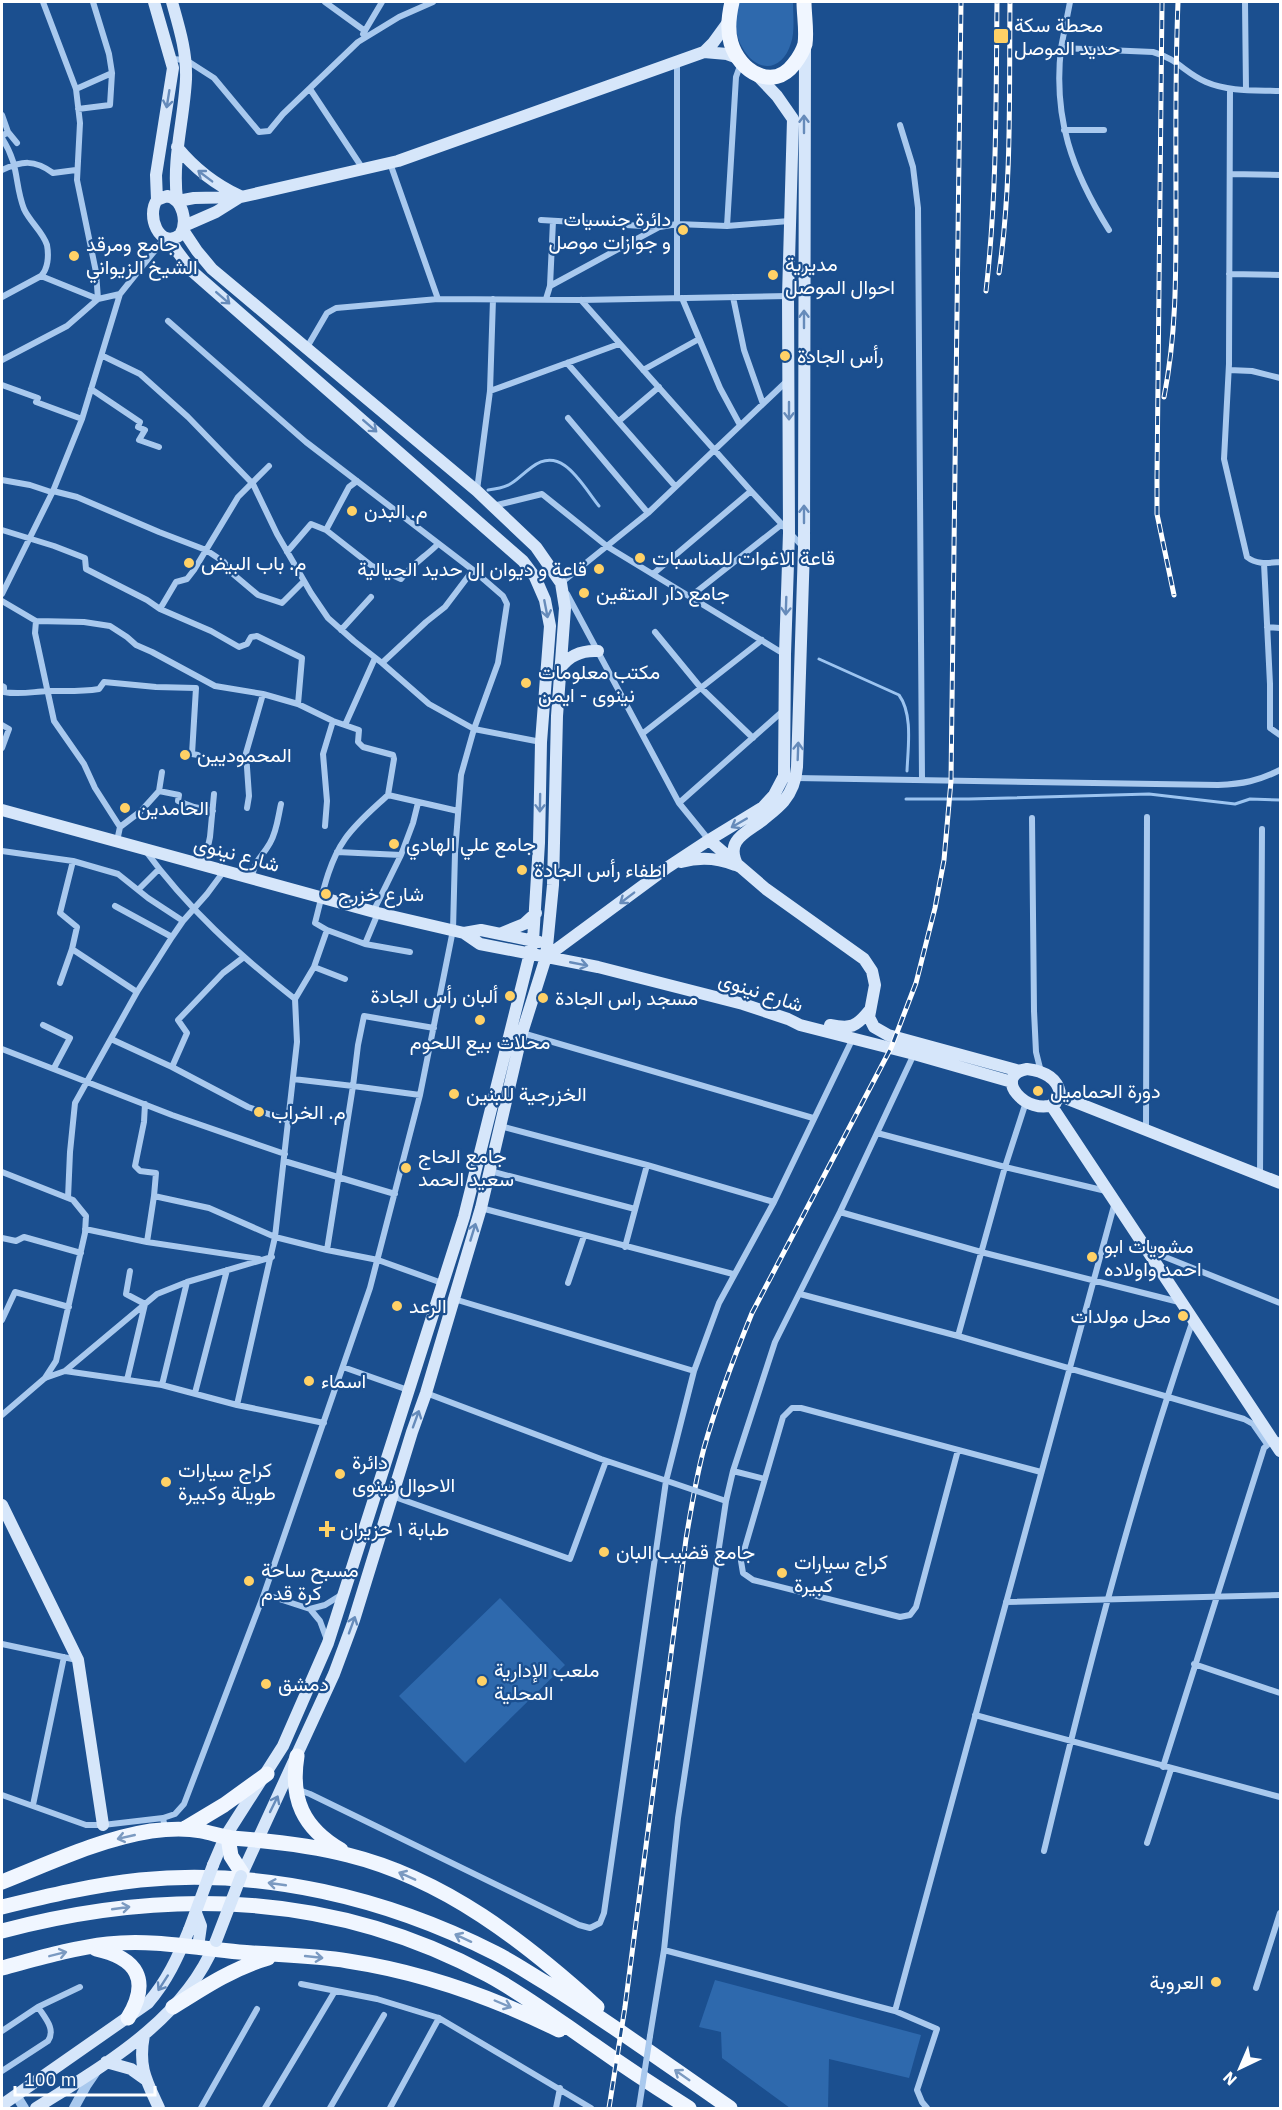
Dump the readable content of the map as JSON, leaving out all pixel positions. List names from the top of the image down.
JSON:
{
  "streets": {
    "main road": ["شارع نينوى"]
  },
  "places": {
    "transit": ["محطة سكة حديد الموصل"],
    "other": [
      "دائرة جنسيات و جوازات موصل",
      "جامع ومرقد الشيخ الزيواني",
      "مديرية احوال الموصل",
      "رأس الجادة",
      "م. البدن",
      "قاعة الاغوات للمناسبات",
      "م. باب البيض",
      "قاعة و ديوان ال حديد الحيالية",
      "جامع دار المتقين",
      "مكتب معلومات نينوى - ايمن",
      "المحموديين",
      "الحامدين",
      "جامع علي الهادي",
      "اطفاء رأس الجادة",
      "شارع خزرج",
      "ألبان رأس الجادة",
      "مسجد راس الجادة",
      "محلات بيع اللحوم",
      "دورة الحماميل",
      "الخزرجية للبنين",
      "م. الخراب",
      "جامع الحاج سعيد الحمد",
      "مشويات ابو احمد واولاده",
      "الرعد",
      "محل مولدات",
      "اسماء",
      "دائرة الاحوال نينوى",
      "كراج سيارات طويلة وكبيرة",
      "جامع قضيب البان",
      "كراج سيارات كبيرة",
      "مسبح ساحة كرة قدم",
      "ملعب الإدارية المحلية",
      "دمشق",
      "العروبة"
    ],
    "health": ["طبابة ١ حزيران"]
  },
  "scale_bar": "100 m",
  "north": "bottom left"
}
